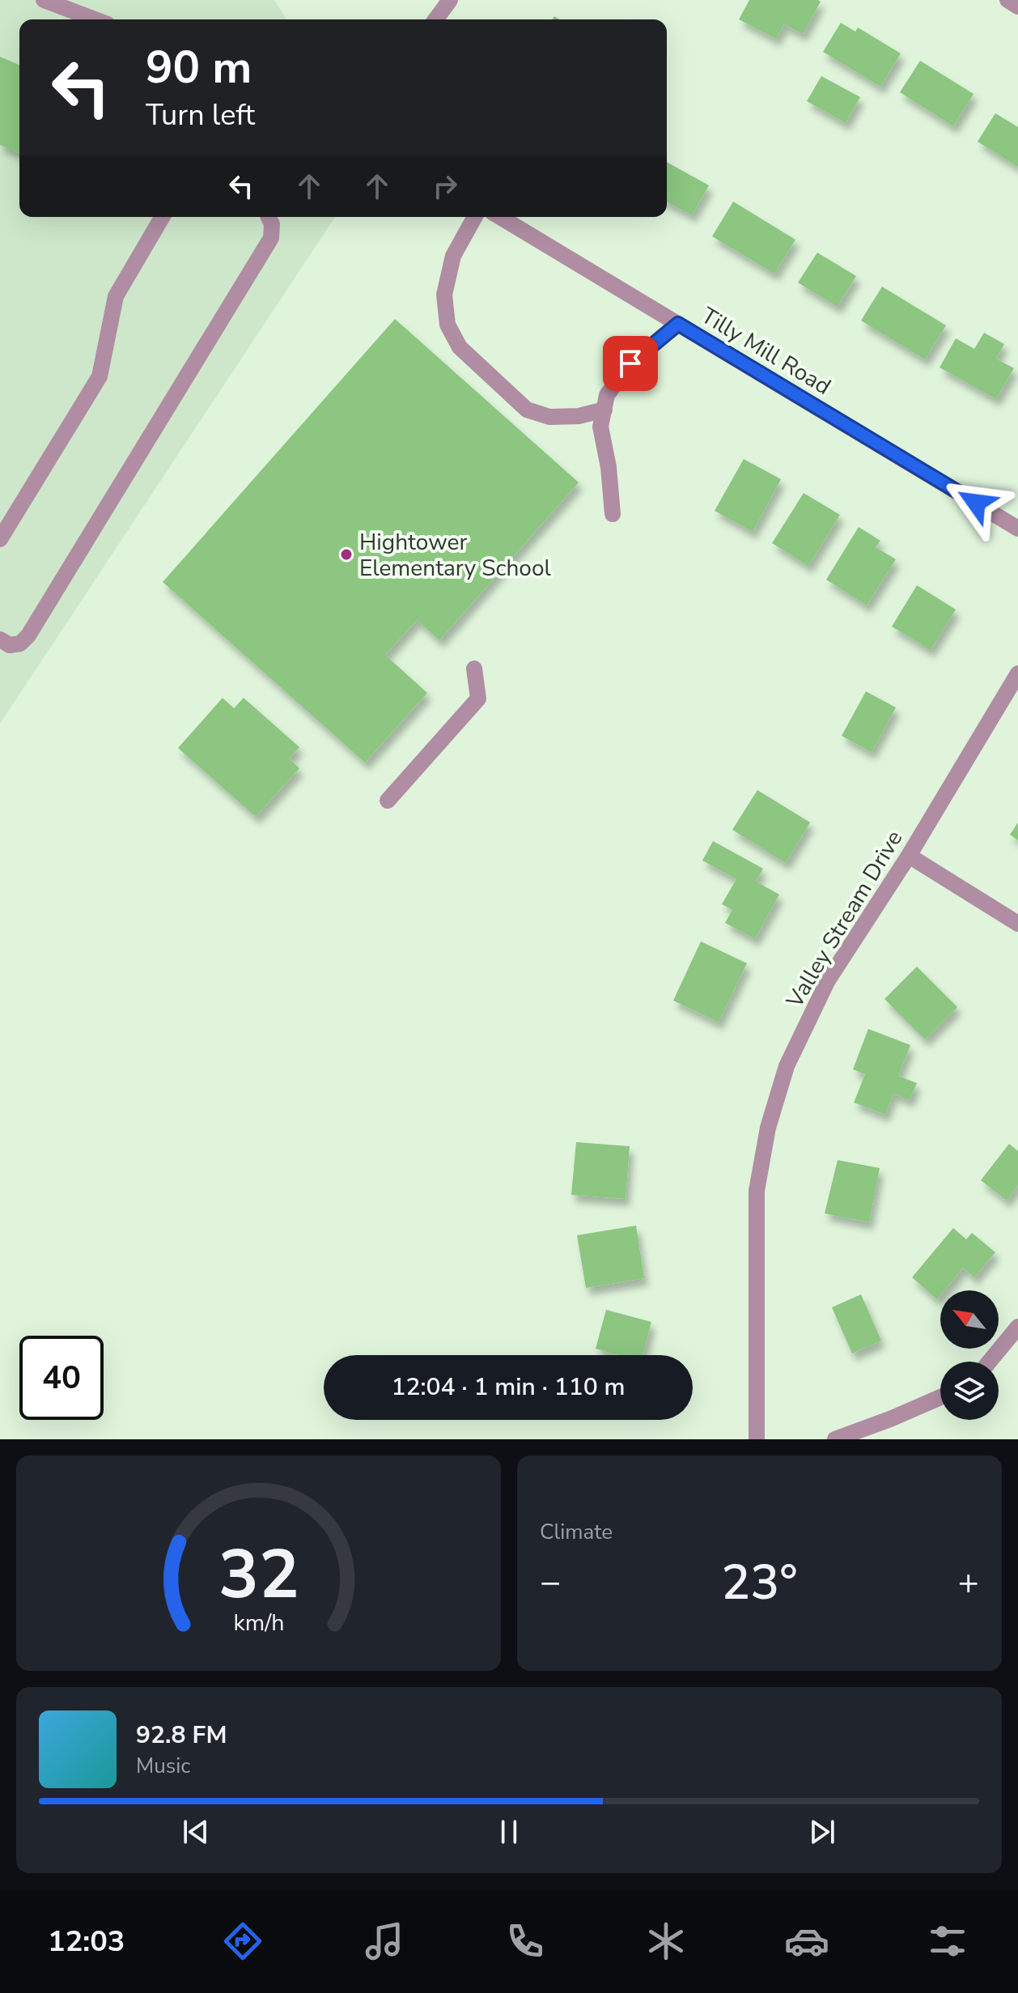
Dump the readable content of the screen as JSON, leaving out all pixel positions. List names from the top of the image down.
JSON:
{
  "streets": {
    "street": ["Tilly Mill Road", "Valley Stream Drive"]
  },
  "places": ["Hightower Elementary School"],
  "north": "top left",
  "page": {
    "turn": ["90 m", "Turn left"],
    "limit": "40",
    "trip": "12:04 · 1 min · 110 m",
    "tile": "Climate",
    "heat": ["−", "23°", "+"],
    "song": ["92.8 FM", "Music"],
    "tabs": "12:03",
    "gauge": ["32", "km/h"]
  }
}
